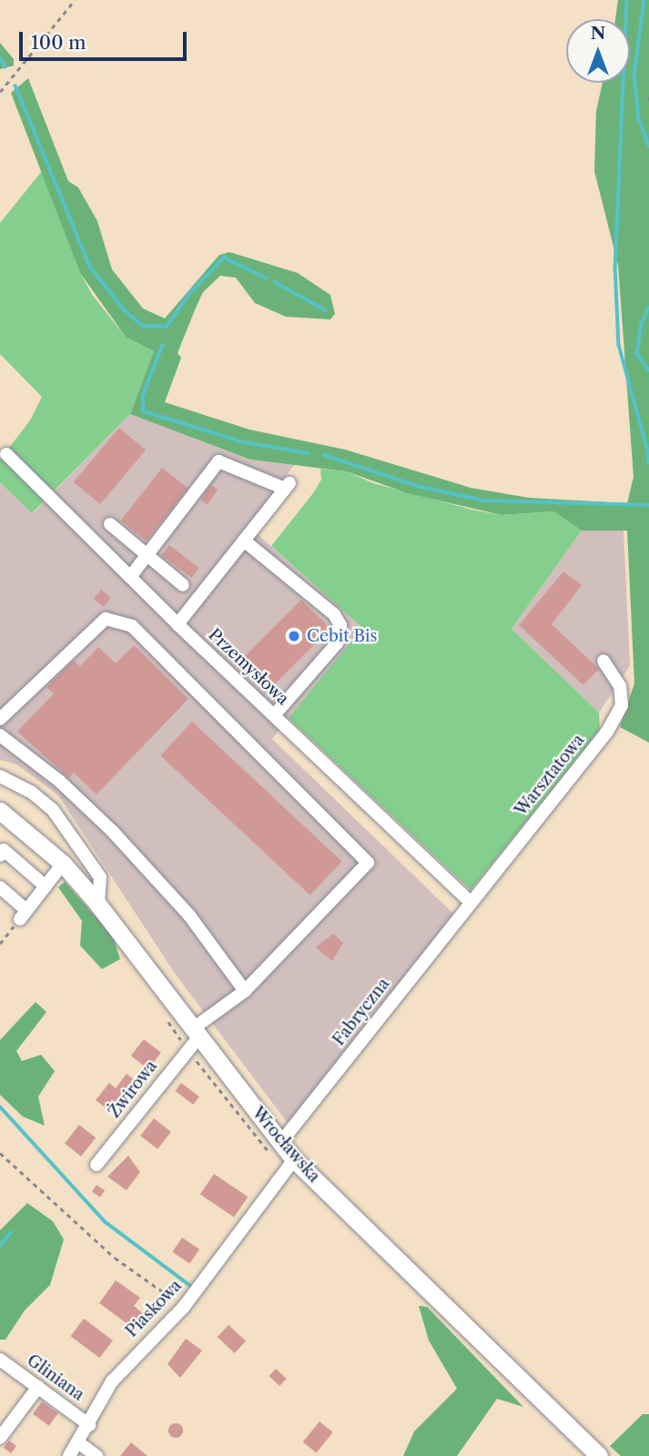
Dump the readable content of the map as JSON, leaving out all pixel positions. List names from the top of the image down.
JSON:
{
  "streets": {
    "main road": ["Wrocławska"],
    "street": [
      "Przemysłowa",
      "Warsztatowa",
      "Fabryczna",
      "Żwirowa",
      "Piaskowa",
      "Gliniana"
    ]
  },
  "crossings": [
    ["Przemysłowa", "Warsztatowa"],
    ["Przemysłowa", "Fabryczna"],
    ["Warsztatowa", "Fabryczna"],
    ["Fabryczna", "Wrocławska"],
    ["Żwirowa", "Wrocławska"],
    ["Wrocławska", "Piaskowa"],
    ["Piaskowa", "Gliniana"]
  ],
  "places": ["Cebit Bis"],
  "scale_bar": "100 m",
  "north": "top"
}
